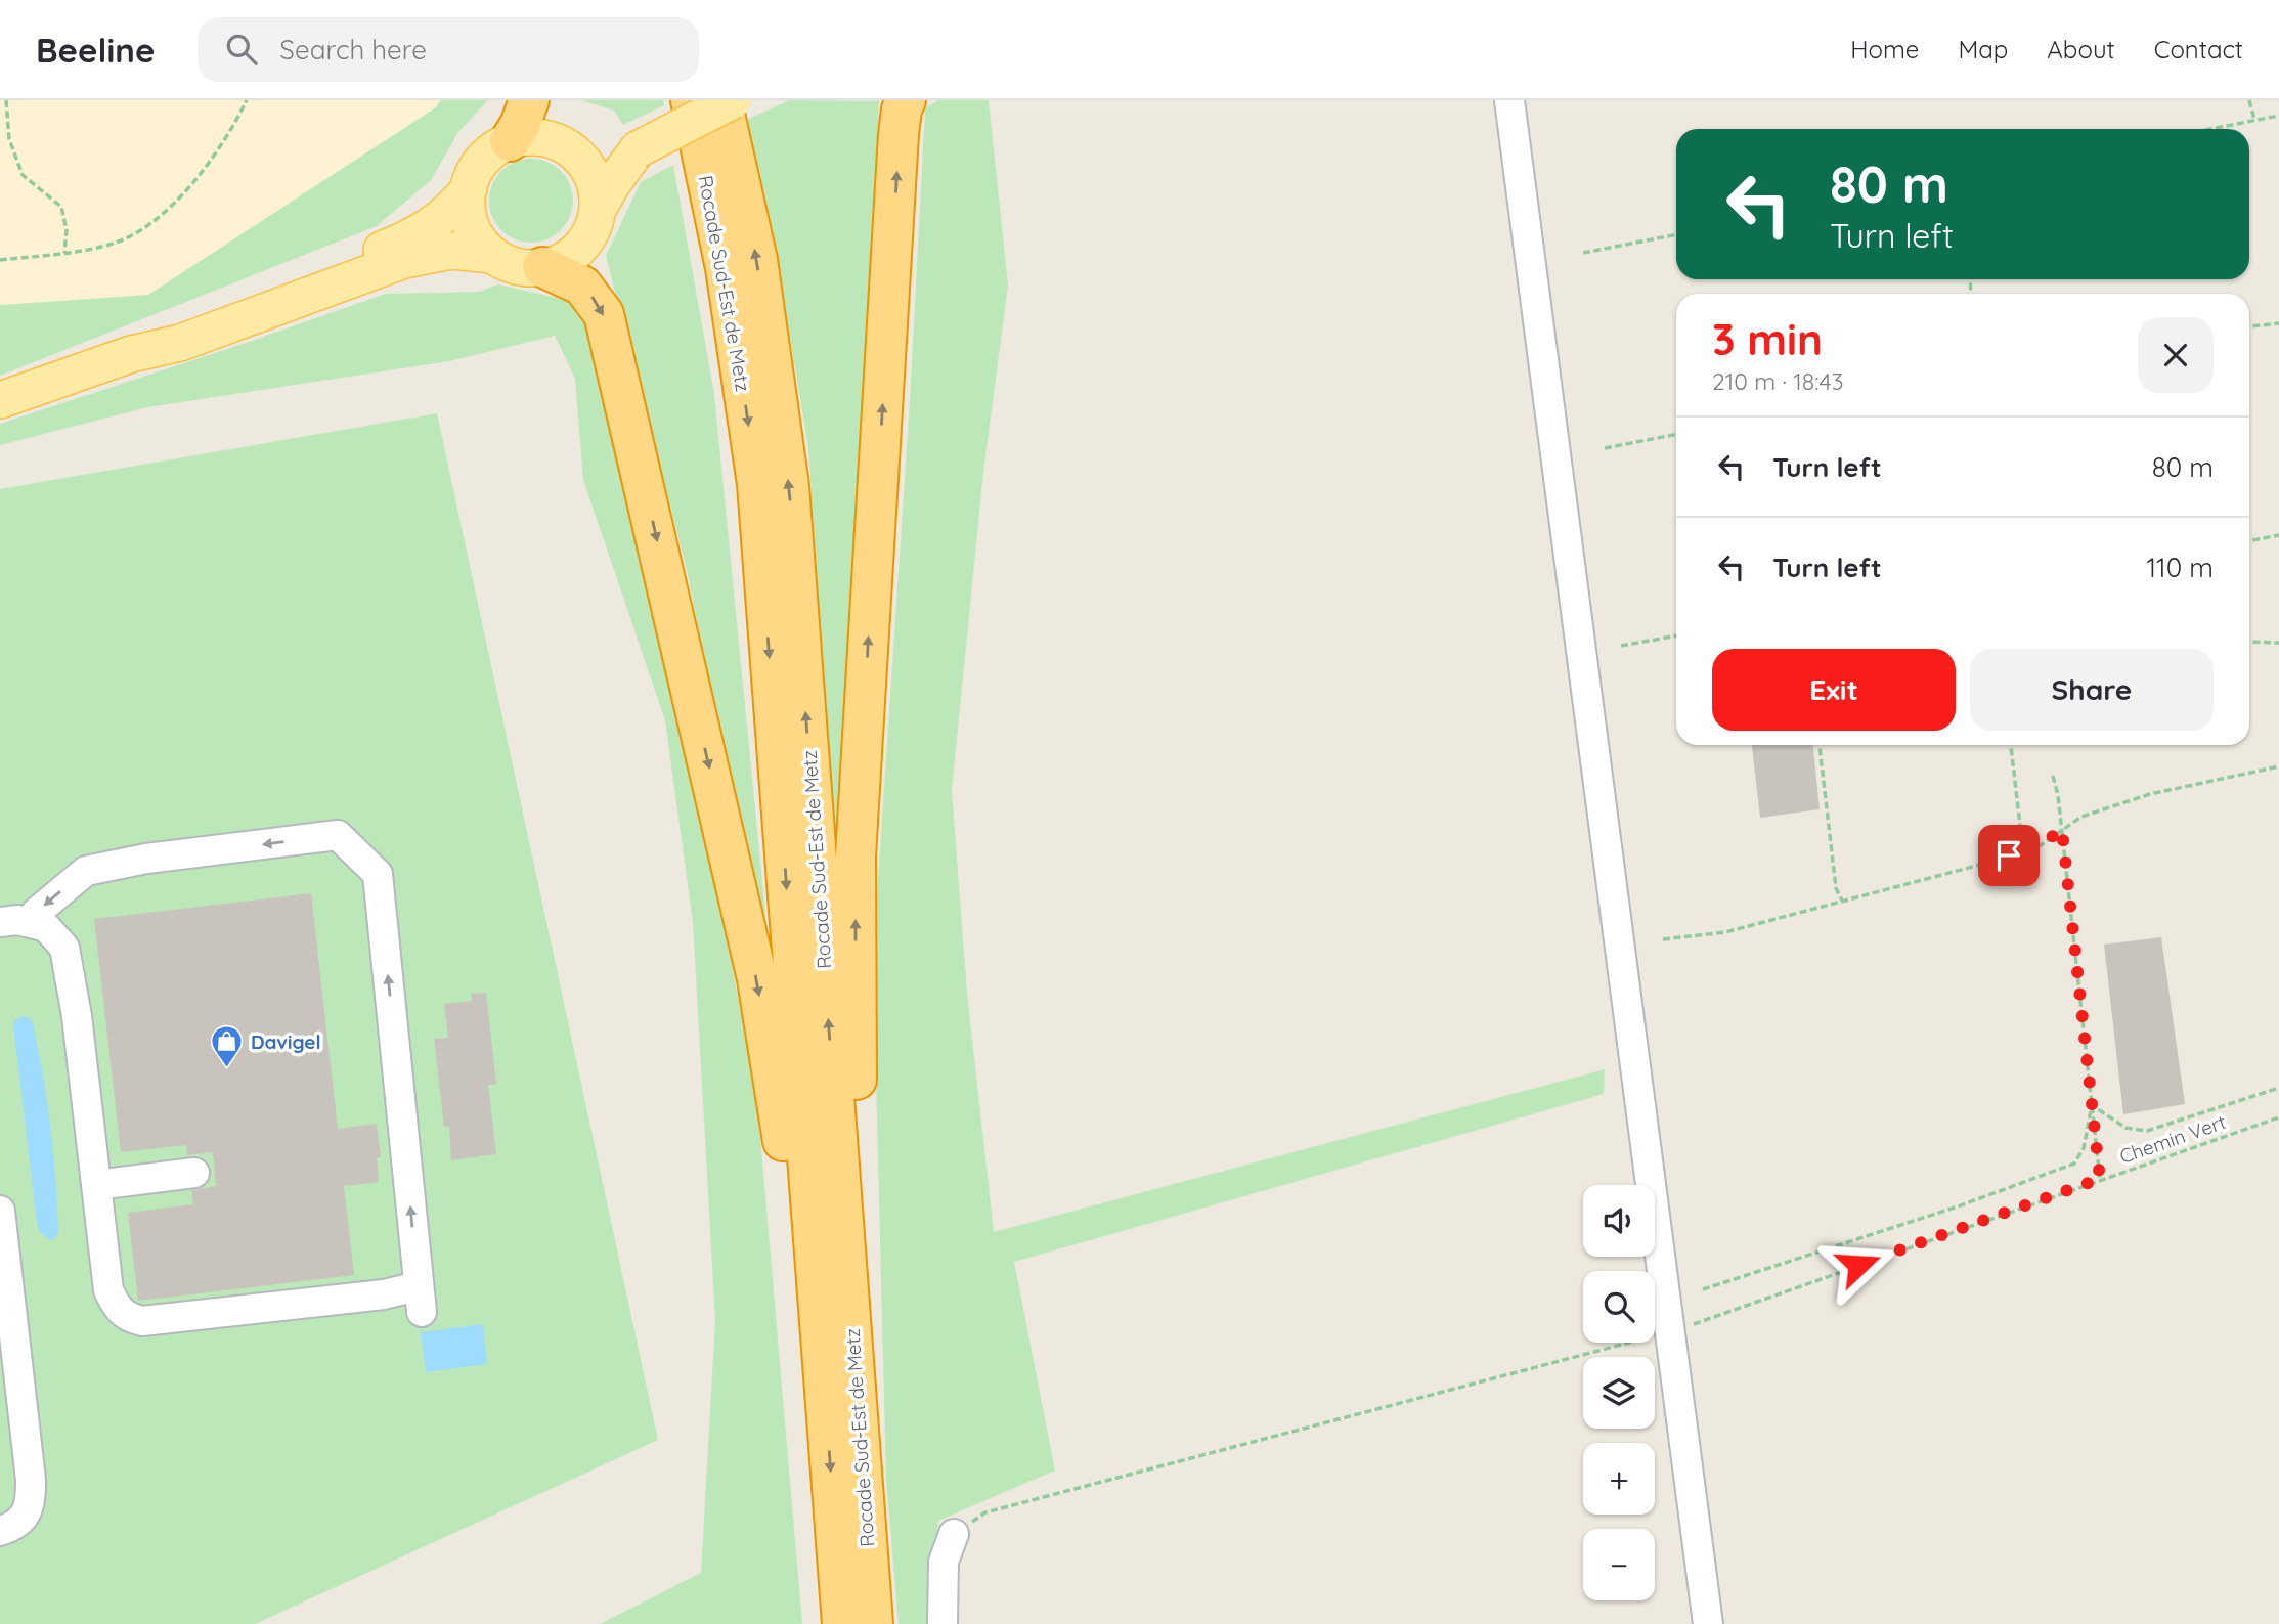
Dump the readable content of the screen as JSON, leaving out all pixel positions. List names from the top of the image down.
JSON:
{
  "streets": {
    "highway": ["Rocade Sud-Est de Metz"],
    "path": ["Chemin Vert"]
  },
  "places": {
    "shop": ["Davigel"]
  },
  "page": {
    "header": "Beeline",
    "search": "Search here",
    "nav": [
      "Home",
      "Map",
      "About",
      "Contact"
    ],
    "turn": ["80 m", "Turn left"],
    "heading": ["3 min", "210 m · 18:43"],
    "list": [
      {
        "name": "Turn left",
        "value": "80 m"
      },
      {
        "name": "Turn left",
        "value": "110 m"
      }
    ],
    "buttons": ["Exit", "Share"],
    "map_buttons": ["+", "−"]
  }
}
